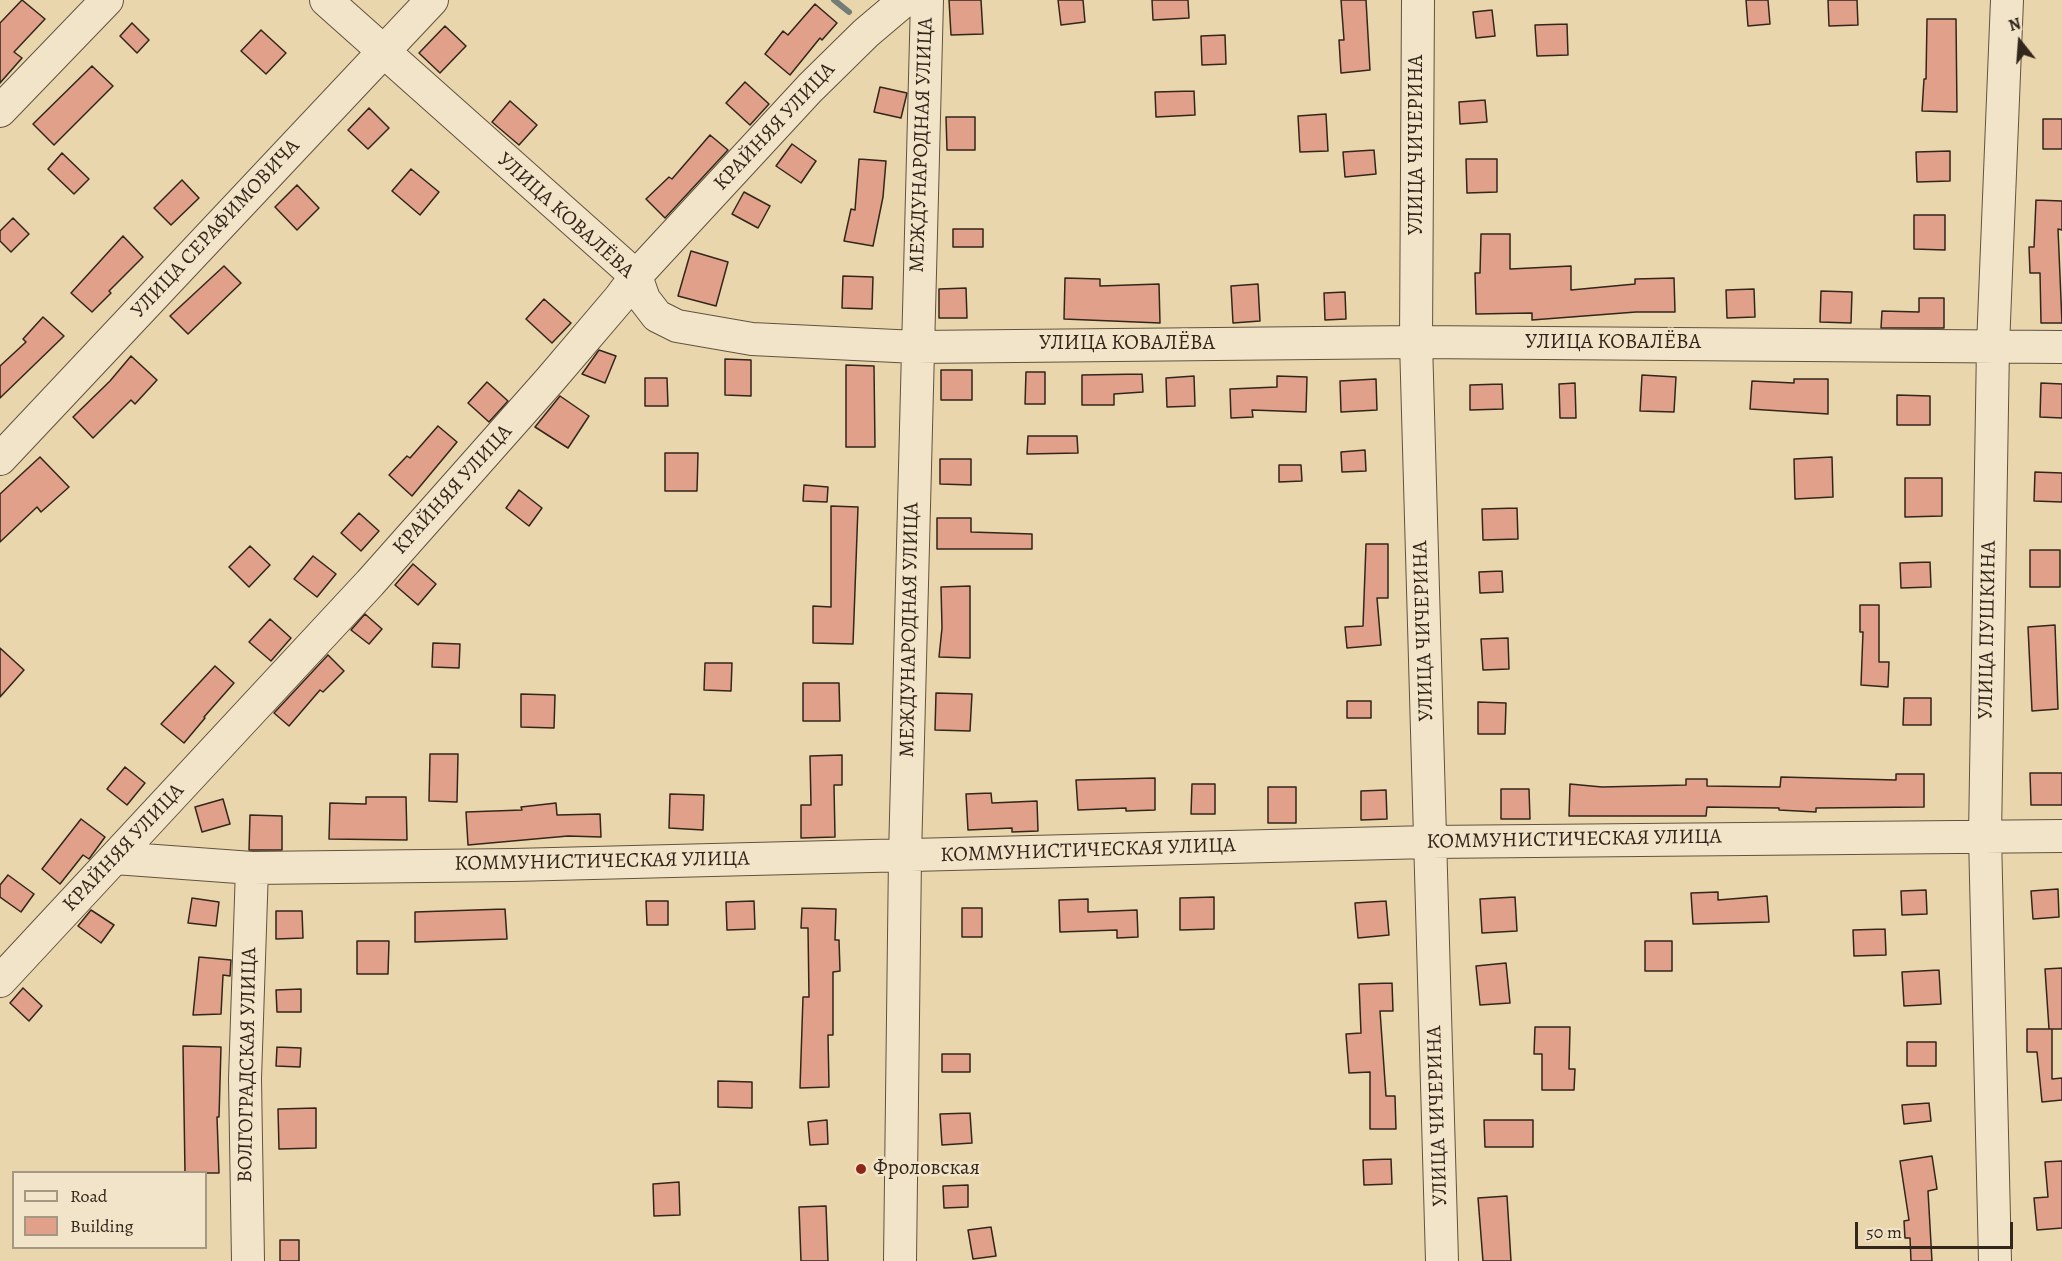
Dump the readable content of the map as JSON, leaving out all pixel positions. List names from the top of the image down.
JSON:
{
  "streets": {
    "street": [
      "КРАЙНЯЯ УЛИЦА",
      "МЕЖДУНАРОДНАЯ УЛИЦА",
      "УЛИЦА ЧИЧЕРИНА",
      "УЛИЦА КОВАЛЁВА",
      "УЛИЦА СЕРАФИМОВИЧА",
      "УЛИЦА ПУШКИНА",
      "КОММУНИСТИЧЕСКАЯ УЛИЦА",
      "ВОЛГОГРАДСКАЯ УЛИЦА"
    ]
  },
  "crossings": [
    ["КРАЙНЯЯ УЛИЦА", "УЛИЦА КОВАЛЁВА"],
    ["КРАЙНЯЯ УЛИЦА", "КОММУНИСТИЧЕСКАЯ УЛИЦА"],
    ["МЕЖДУНАРОДНАЯ УЛИЦА", "УЛИЦА КОВАЛЁВА"],
    ["МЕЖДУНАРОДНАЯ УЛИЦА", "КОММУНИСТИЧЕСКАЯ УЛИЦА"],
    ["УЛИЦА ЧИЧЕРИНА", "УЛИЦА КОВАЛЁВА"],
    ["УЛИЦА ЧИЧЕРИНА", "КОММУНИСТИЧЕСКАЯ УЛИЦА"],
    ["УЛИЦА КОВАЛЁВА", "УЛИЦА СЕРАФИМОВИЧА"],
    ["УЛИЦА КОВАЛЁВА", "УЛИЦА ПУШКИНА"],
    ["УЛИЦА ПУШКИНА", "КОММУНИСТИЧЕСКАЯ УЛИЦА"],
    ["КОММУНИСТИЧЕСКАЯ УЛИЦА", "ВОЛГОГРАДСКАЯ УЛИЦА"]
  ],
  "places": ["Фроловская"],
  "legend": ["Road", "Building"],
  "scale_bar": "50 m",
  "north": "top"
}
